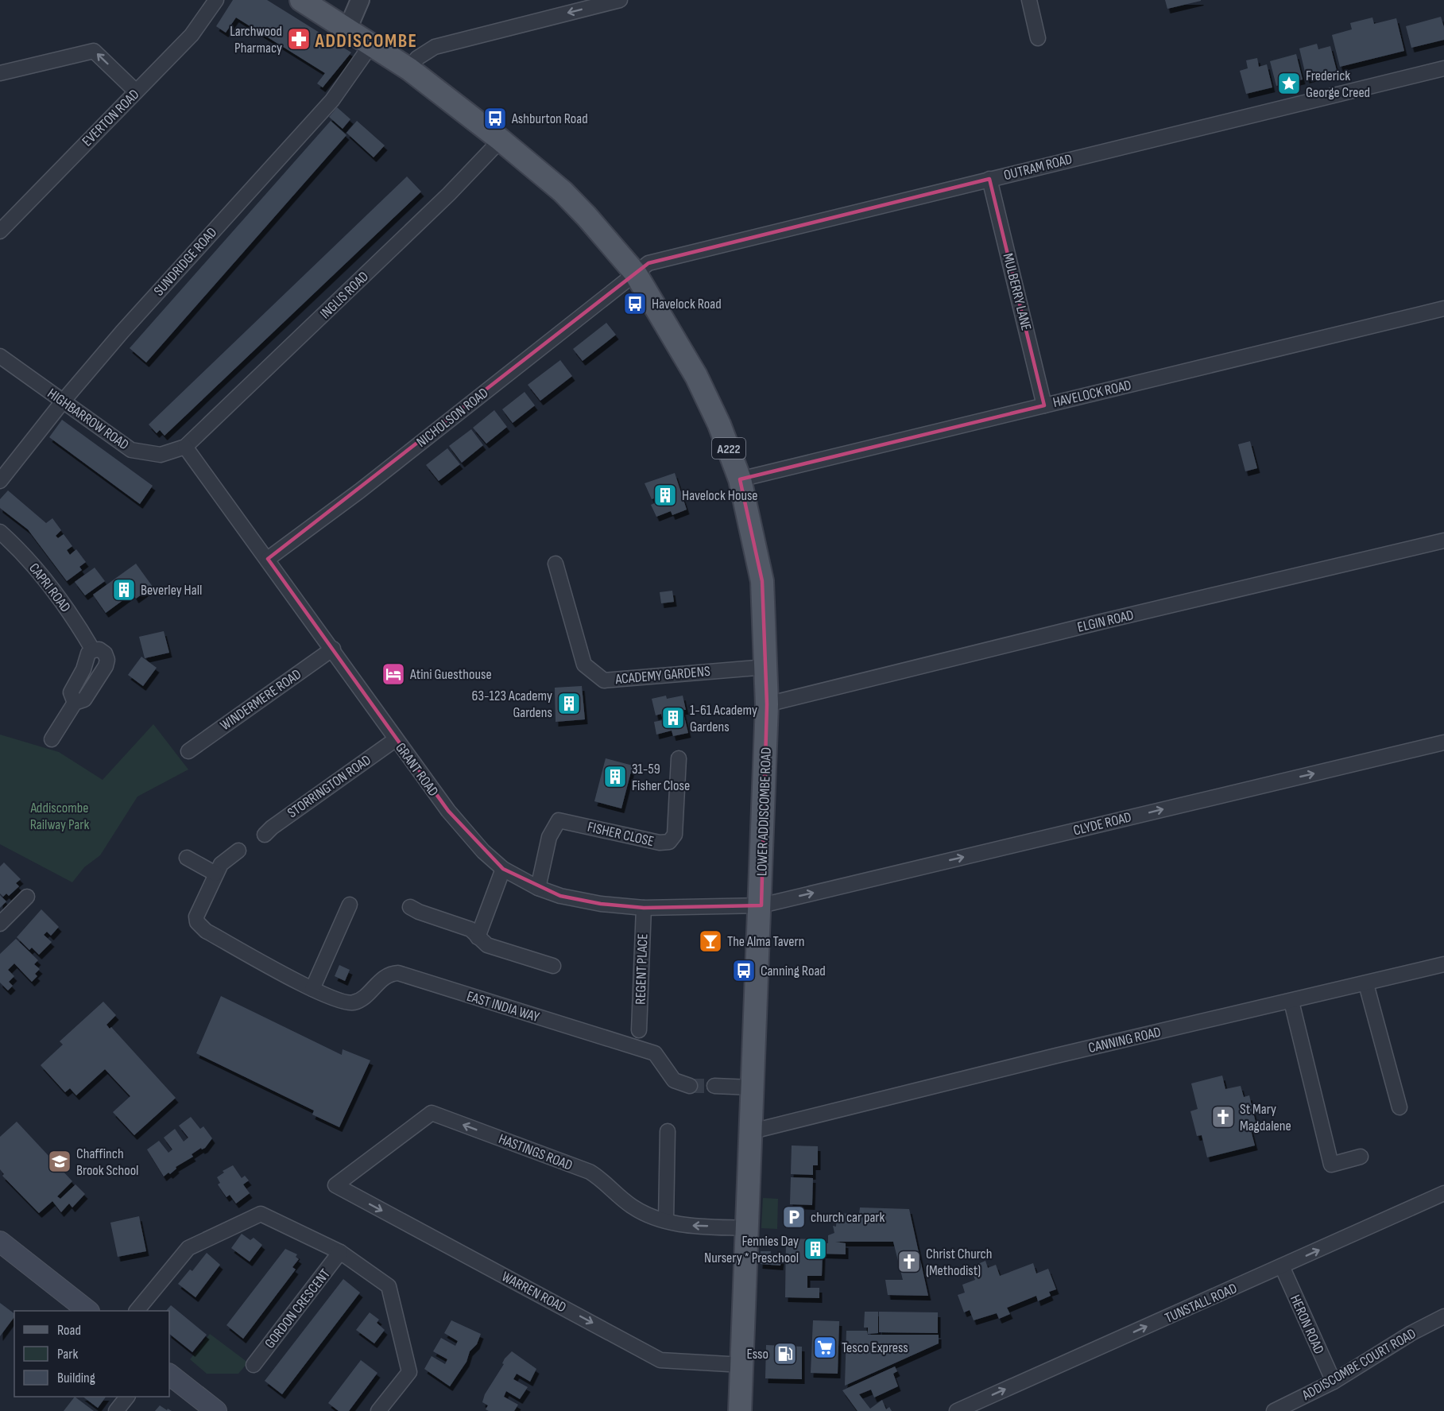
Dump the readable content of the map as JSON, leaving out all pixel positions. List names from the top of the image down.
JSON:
{
  "streets": {
    "main road": ["A222", "LOWER ADDISCOMBE ROAD"],
    "street": [
      "EVERTON ROAD",
      "OUTRAM ROAD",
      "SUNDRIDGE ROAD",
      "MULBERRY LANE",
      "INGLIS ROAD",
      "HAVELOCK ROAD",
      "NICHOLSON ROAD",
      "HIGHBARROW ROAD",
      "CAPRI ROAD",
      "ELGIN ROAD",
      "ACADEMY GARDENS",
      "WINDERMERE ROAD",
      "GRANT ROAD",
      "STORRINGTON ROAD",
      "CLYDE ROAD",
      "FISHER CLOSE",
      "REGENT PLACE",
      "EAST INDIA WAY",
      "CANNING ROAD",
      "HASTINGS ROAD",
      "WARREN ROAD",
      "TUNSTALL ROAD",
      "GORDON CRESCENT",
      "HERON ROAD",
      "ADDISCOMBE COURT ROAD"
    ]
  },
  "crossings": [
    ["OUTRAM ROAD", "MULBERRY LANE"],
    ["OUTRAM ROAD", "NICHOLSON ROAD"],
    ["OUTRAM ROAD", "LOWER ADDISCOMBE ROAD"],
    ["SUNDRIDGE ROAD", "HIGHBARROW ROAD"],
    ["SUNDRIDGE ROAD", "LOWER ADDISCOMBE ROAD"],
    ["MULBERRY LANE", "HAVELOCK ROAD"],
    ["INGLIS ROAD", "HIGHBARROW ROAD"],
    ["INGLIS ROAD", "GRANT ROAD"],
    ["INGLIS ROAD", "LOWER ADDISCOMBE ROAD"],
    ["HAVELOCK ROAD", "LOWER ADDISCOMBE ROAD"],
    ["NICHOLSON ROAD", "GRANT ROAD"],
    ["NICHOLSON ROAD", "LOWER ADDISCOMBE ROAD"],
    ["HIGHBARROW ROAD", "GRANT ROAD"],
    ["ELGIN ROAD", "LOWER ADDISCOMBE ROAD"],
    ["ACADEMY GARDENS", "LOWER ADDISCOMBE ROAD"],
    ["WINDERMERE ROAD", "GRANT ROAD"],
    ["GRANT ROAD", "STORRINGTON ROAD"],
    ["GRANT ROAD", "LOWER ADDISCOMBE ROAD"],
    ["GRANT ROAD", "CLYDE ROAD"],
    ["GRANT ROAD", "FISHER CLOSE"],
    ["GRANT ROAD", "REGENT PLACE"],
    ["LOWER ADDISCOMBE ROAD", "CLYDE ROAD"],
    ["LOWER ADDISCOMBE ROAD", "CANNING ROAD"],
    ["LOWER ADDISCOMBE ROAD", "HASTINGS ROAD"],
    ["LOWER ADDISCOMBE ROAD", "WARREN ROAD"],
    ["HASTINGS ROAD", "WARREN ROAD"],
    ["TUNSTALL ROAD", "HERON ROAD"],
    ["HERON ROAD", "ADDISCOMBE COURT ROAD"]
  ],
  "one_way": [
    "CLYDE ROAD",
    "HASTINGS ROAD",
    "WARREN ROAD",
    "TUNSTALL ROAD"
  ],
  "districts": ["ADDISCOMBE"],
  "parks": ["Addiscombe Railway Park"],
  "places": {
    "pharmacy": ["Larchwood Pharmacy"],
    "place": ["Frederick George Creed"],
    "bus stop": ["Ashburton Road", "Havelock Road", "Canning Road"],
    "building": [
      "Havelock House",
      "Beverley Hall",
      "63-123 Academy Gardens",
      "1-61 Academy Gardens",
      "31-59 Fisher Close",
      "Fennies Day Nursery * Preschool"
    ],
    "hotel": ["Atini Guesthouse"],
    "bar": ["The Alma Tavern"],
    "church": ["St Mary Magdalene", "Christ Church (Methodist)"],
    "school or university": ["Chaffinch Brook School"],
    "parking": ["church car park"],
    "supermarket": ["Tesco Express"],
    "fuel station": ["Esso"]
  },
  "legend": ["Road", "Park", "Building"]
}
